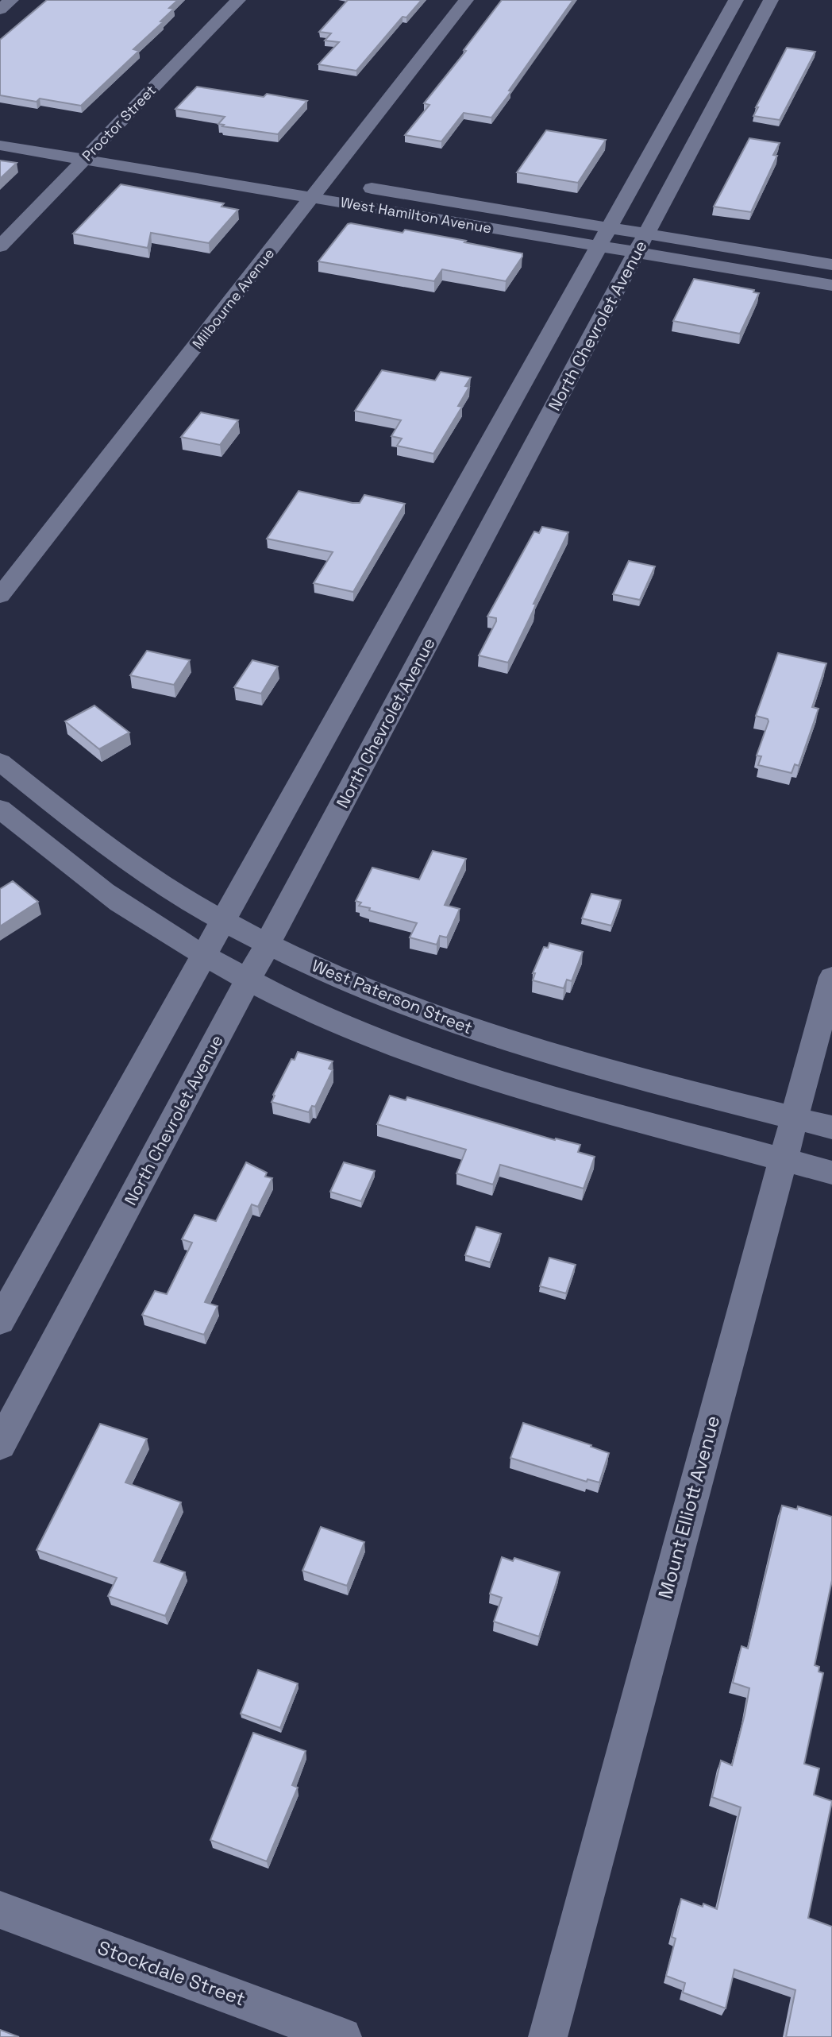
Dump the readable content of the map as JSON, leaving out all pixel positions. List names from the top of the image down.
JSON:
{
  "streets": {
    "street": [
      "Proctor Street",
      "West Hamilton Avenue",
      "Milbourne Avenue",
      "North Chevrolet Avenue",
      "West Paterson Street",
      "Mount Elliott Avenue",
      "Stockdale Street"
    ]
  },
  "crossings": [
    ["Proctor Street", "West Hamilton Avenue"],
    ["West Hamilton Avenue", "Milbourne Avenue"],
    ["West Hamilton Avenue", "North Chevrolet Avenue"],
    ["North Chevrolet Avenue", "West Paterson Street"],
    ["West Paterson Street", "Mount Elliott Avenue"]
  ]
}
